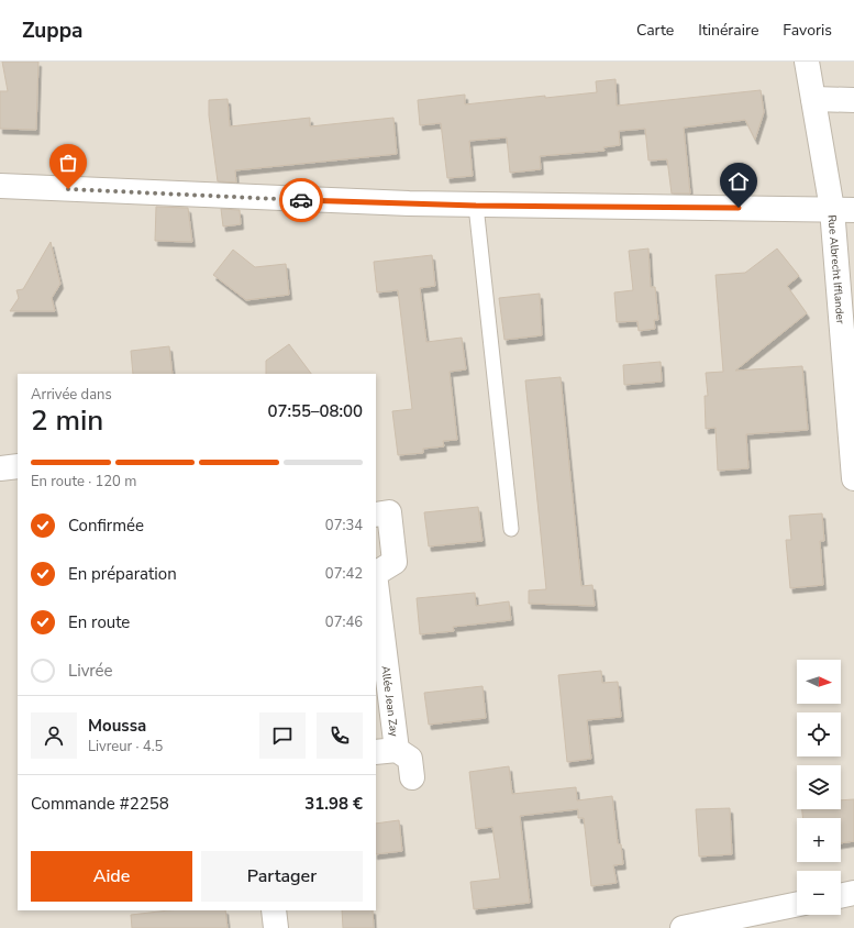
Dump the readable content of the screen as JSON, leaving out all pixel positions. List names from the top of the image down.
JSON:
{
  "streets": {
    "street": ["Rue Albrecht Ifflander", "Allée Jean Zay"]
  },
  "north": "right",
  "page": {
    "header": "Zuppa",
    "nav": ["Carte", "Itinéraire", "Favoris"],
    "heading": ["2 min", "Arrivée dans", "07:55–08:00"],
    "panel": [
      "Moussa",
      "Livreur · 4.5",
      "Commande #2258",
      "31.98 €"
    ],
    "bar": "En route · 120 m",
    "list": [
      ["Confirmée", "07:34"],
      ["En préparation", "07:42"],
      ["En route", "07:46"],
      "Livrée"
    ],
    "map_buttons": ["+", "−"],
    "buttons": ["Aide", "Partager"]
  }
}
